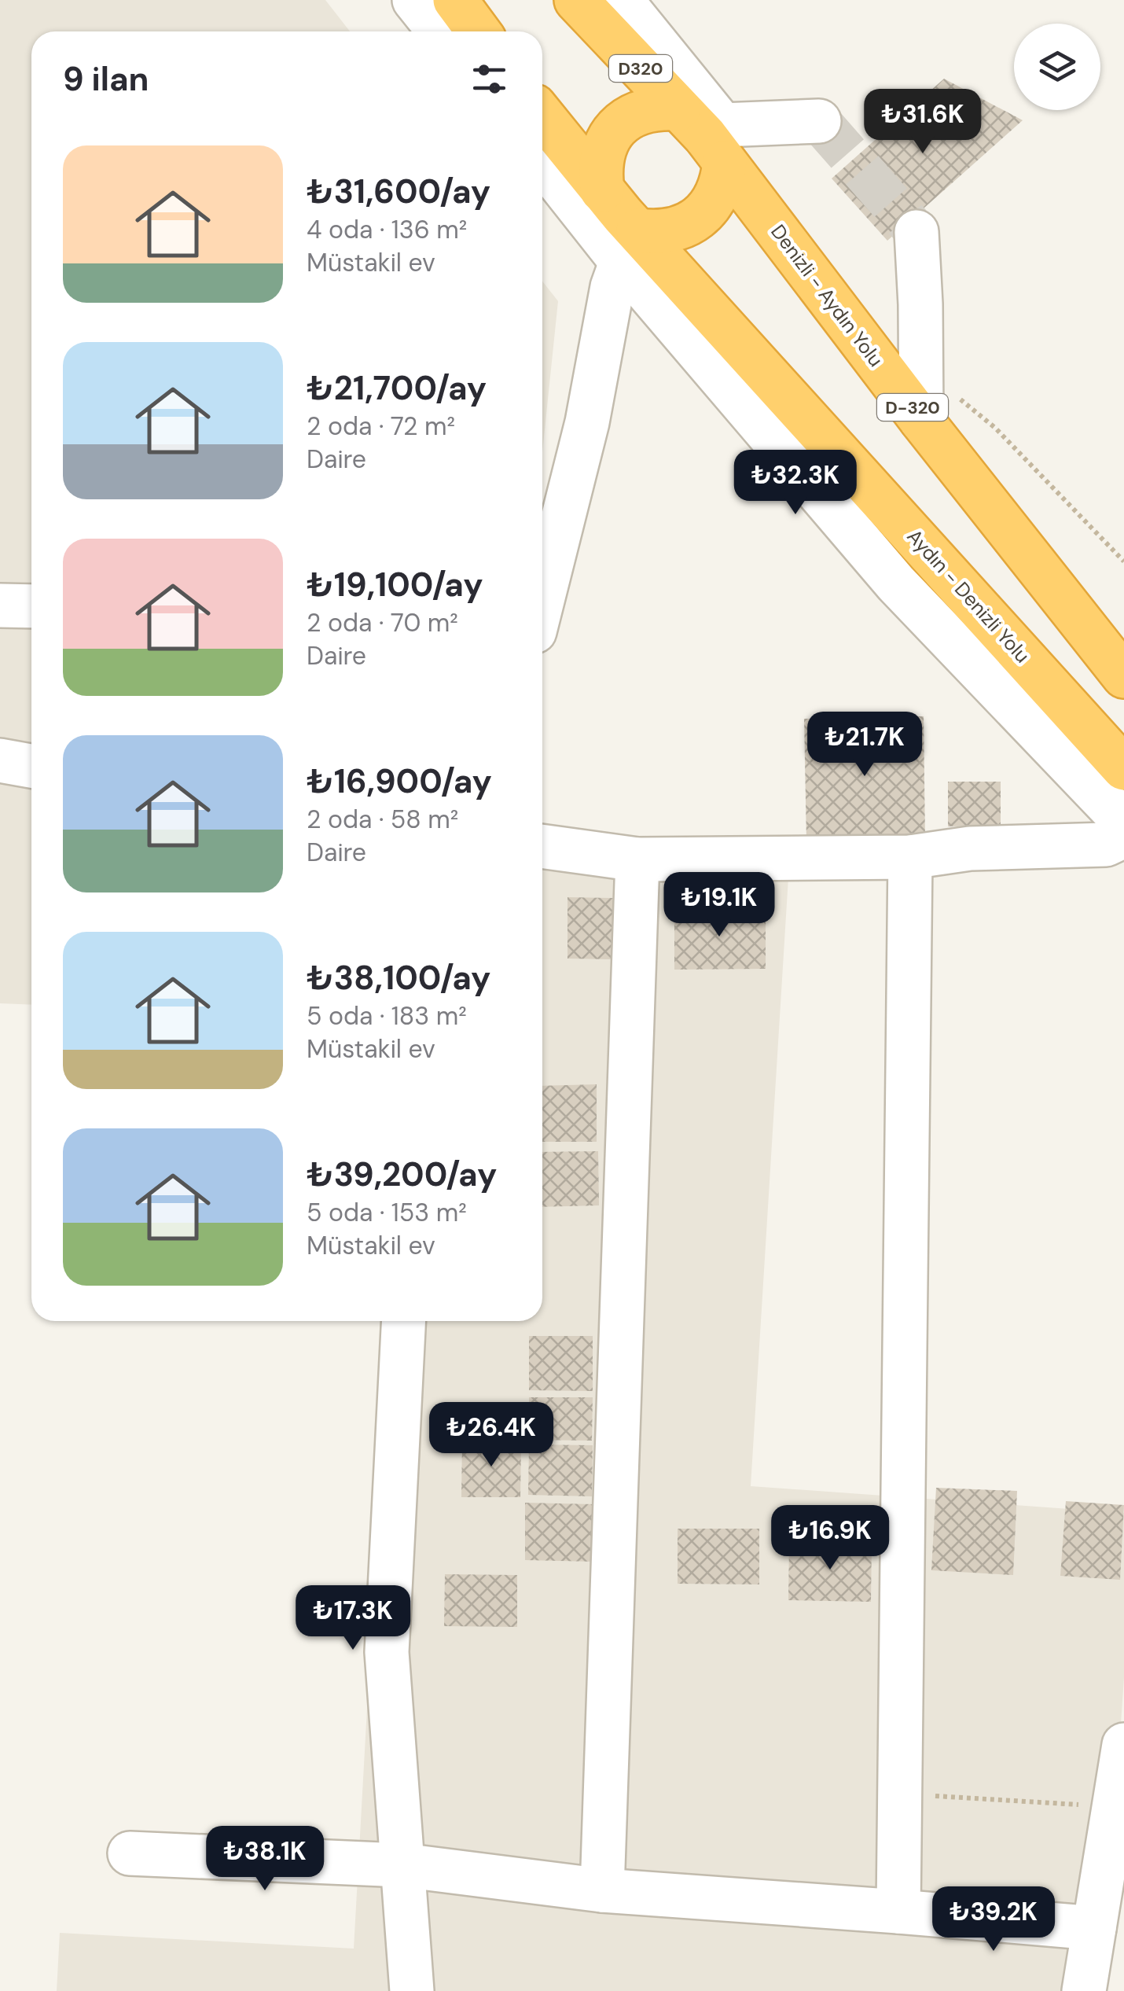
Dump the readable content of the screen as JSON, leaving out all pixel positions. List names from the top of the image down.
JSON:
{
  "streets": {
    "highway": [
      "D320",
      "Denizli - Aydın Yolu",
      "D-320",
      "Aydın - Denizli Yolu"
    ]
  },
  "crossings": [
    ["D320", "Denizli - Aydın Yolu"],
    ["D320", "Aydın - Denizli Yolu"],
    ["Denizli - Aydın Yolu", "Aydın - Denizli Yolu"]
  ],
  "page": {
    "heading": "9 ilan",
    "price": [
      "₺31.6K",
      "₺32.3K",
      "₺21.7K",
      "₺19.1K",
      "₺26.4K",
      "₺16.9K",
      "₺17.3K",
      "₺38.1K",
      "₺39.2K"
    ],
    "list": [
      {
        "name": "₺31,600/ay",
        "note": "4 oda · 136 m² · Müstakil ev"
      },
      {
        "name": "₺21,700/ay",
        "note": "2 oda · 72 m² · Daire"
      },
      {
        "name": "₺19,100/ay",
        "note": "2 oda · 70 m² · Daire"
      },
      {
        "name": "₺16,900/ay",
        "note": "2 oda · 58 m² · Daire"
      },
      {
        "name": "₺38,100/ay",
        "note": "5 oda · 183 m² · Müstakil ev"
      },
      {
        "name": "₺39,200/ay",
        "note": "5 oda · 153 m² · Müstakil ev"
      }
    ]
  }
}
